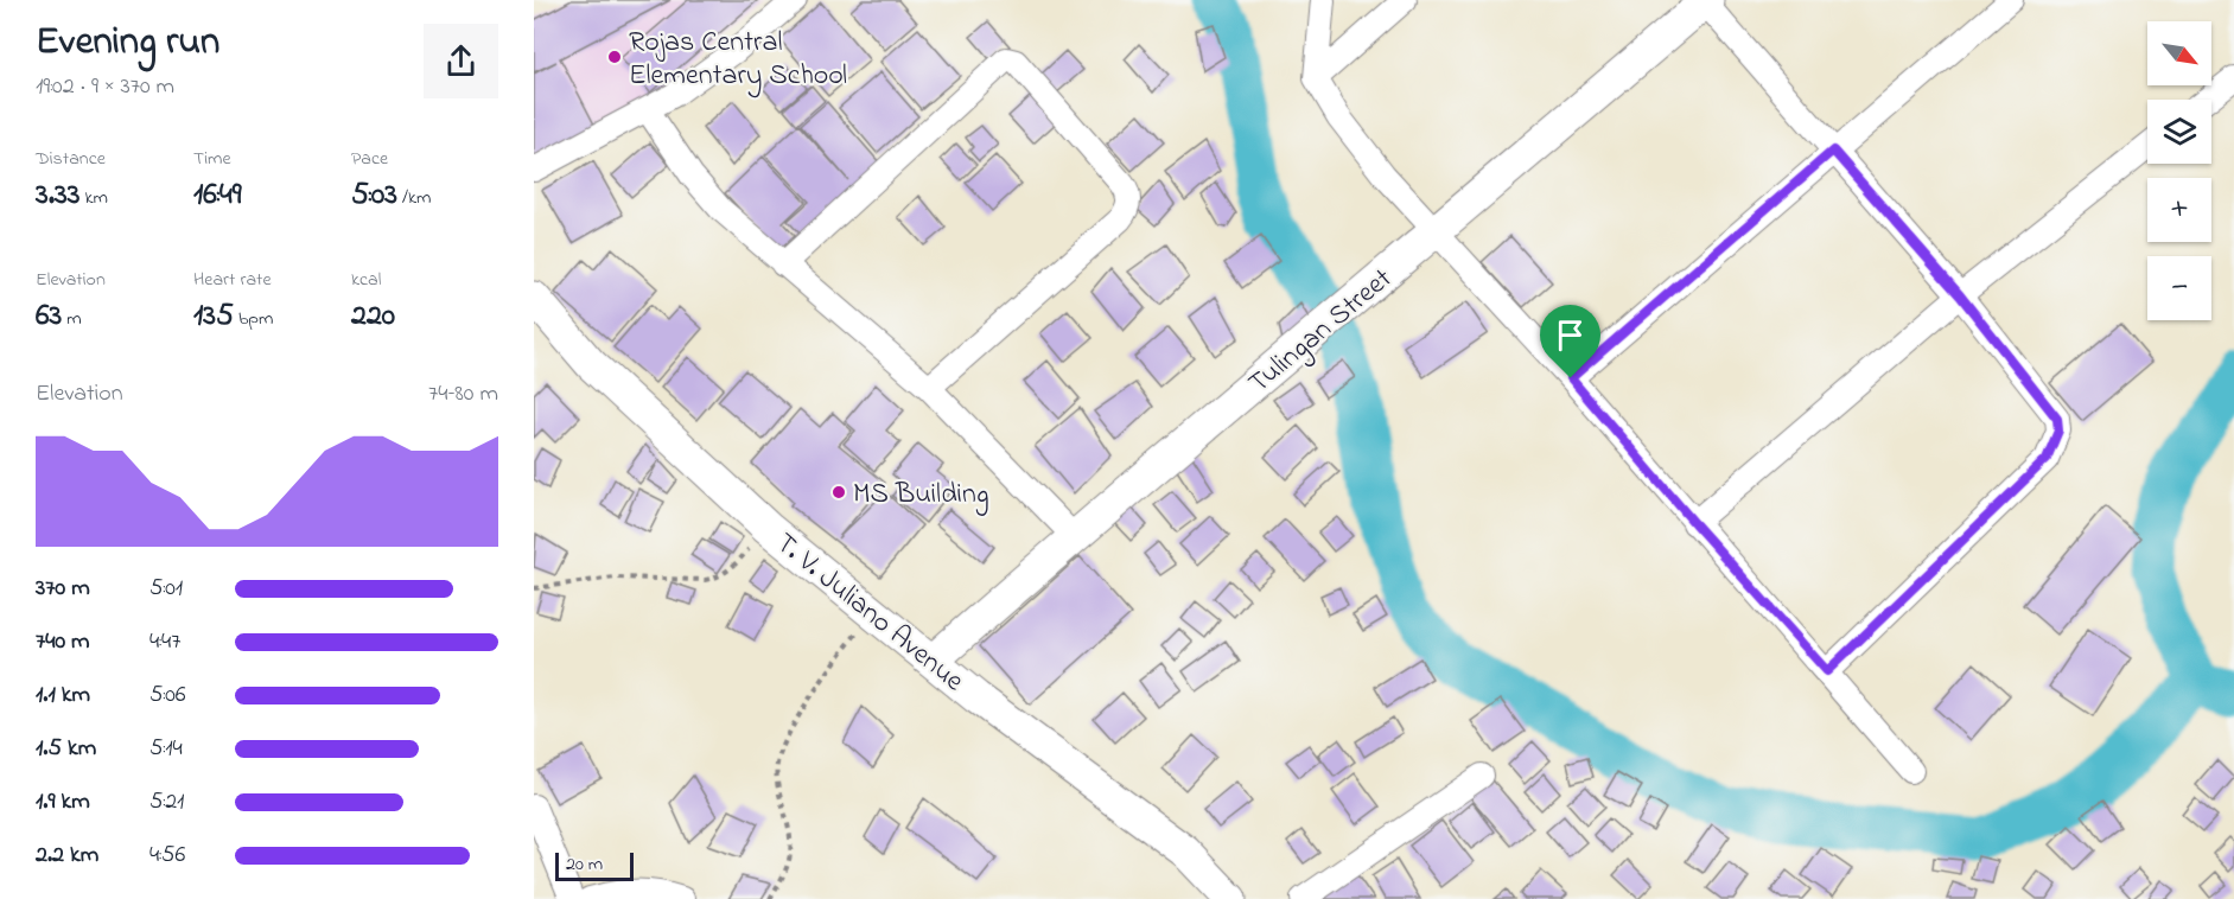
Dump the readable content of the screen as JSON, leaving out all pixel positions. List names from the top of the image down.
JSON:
{
  "streets": {
    "street": ["Tulingan Street", "T. V. Juliano Avenue"]
  },
  "crossings": [
    ["Tulingan Street", "T. V. Juliano Avenue"]
  ],
  "places": ["Rojas Central Elementary School", "MS Building"],
  "scale_bar": "20 m",
  "north": "bottom right",
  "page": {
    "heading": ["Evening run", "19:02 · 9 × 370 m"],
    "map_buttons": ["+", "−"],
    "stats": [
      ["Distance", "3.33 km"],
      ["Time", "16:49"],
      ["Pace", "5:03 /km"],
      ["Elevation", "63 m"],
      ["Heart rate", "135 bpm"],
      ["kcal", "220"]
    ],
    "chart": ["Elevation", "74–80 m"],
    "list": [
      {
        "name": "370 m",
        "note": "5:01"
      },
      {
        "name": "740 m",
        "note": "4:47"
      },
      {
        "name": "1.1 km",
        "note": "5:06"
      },
      {
        "name": "1.5 km",
        "note": "5:14"
      },
      {
        "name": "1.9 km",
        "note": "5:21"
      },
      {
        "name": "2.2 km",
        "note": "4:56"
      }
    ],
    "scale": "20 m"
  }
}
